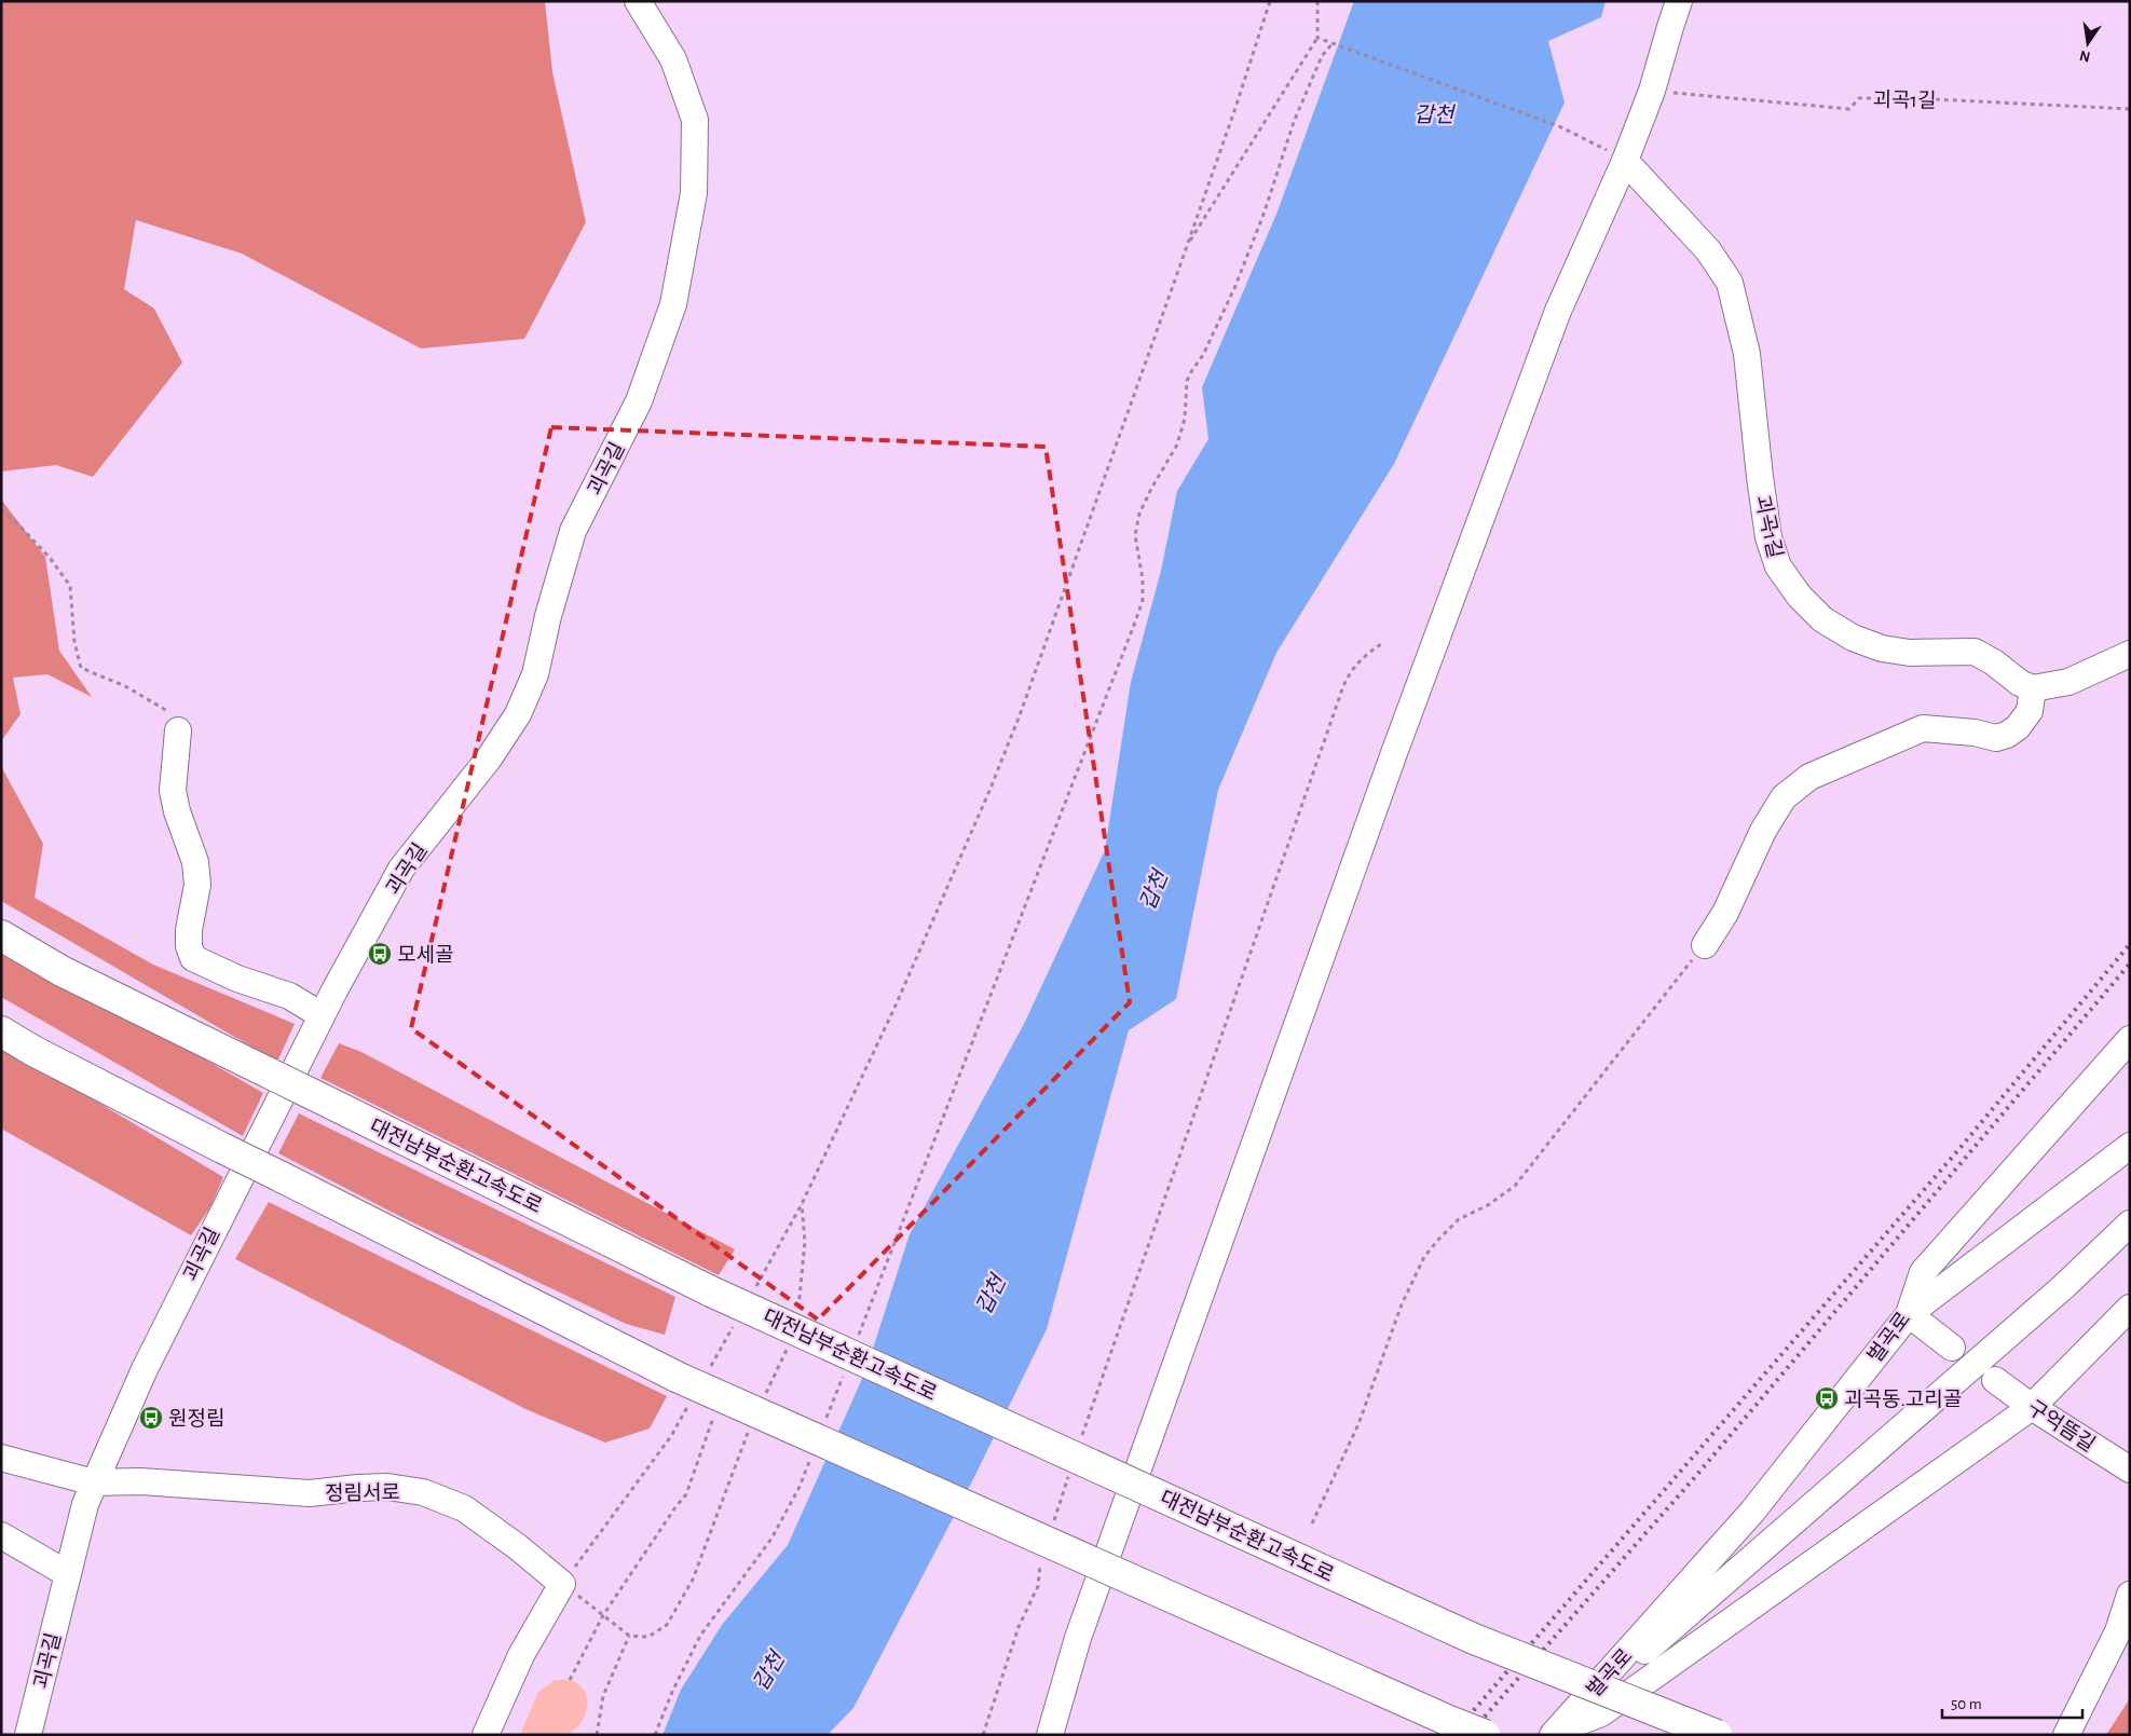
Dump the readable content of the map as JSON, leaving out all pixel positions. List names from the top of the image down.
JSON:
{
  "streets": {
    "highway": ["대전남부순환고속도로"],
    "street": [
      "괴곡1길",
      "괴곡길",
      "벌곡로",
      "구억뜸길",
      "정림서로"
    ]
  },
  "crossings": [
    ["괴곡길", "정림서로"]
  ],
  "water": ["갑천"],
  "places": {
    "bus stop": ["모세골", "괴곡동.고리골", "원정림"]
  },
  "scale_bar": "50 m",
  "north": "bottom"
}
